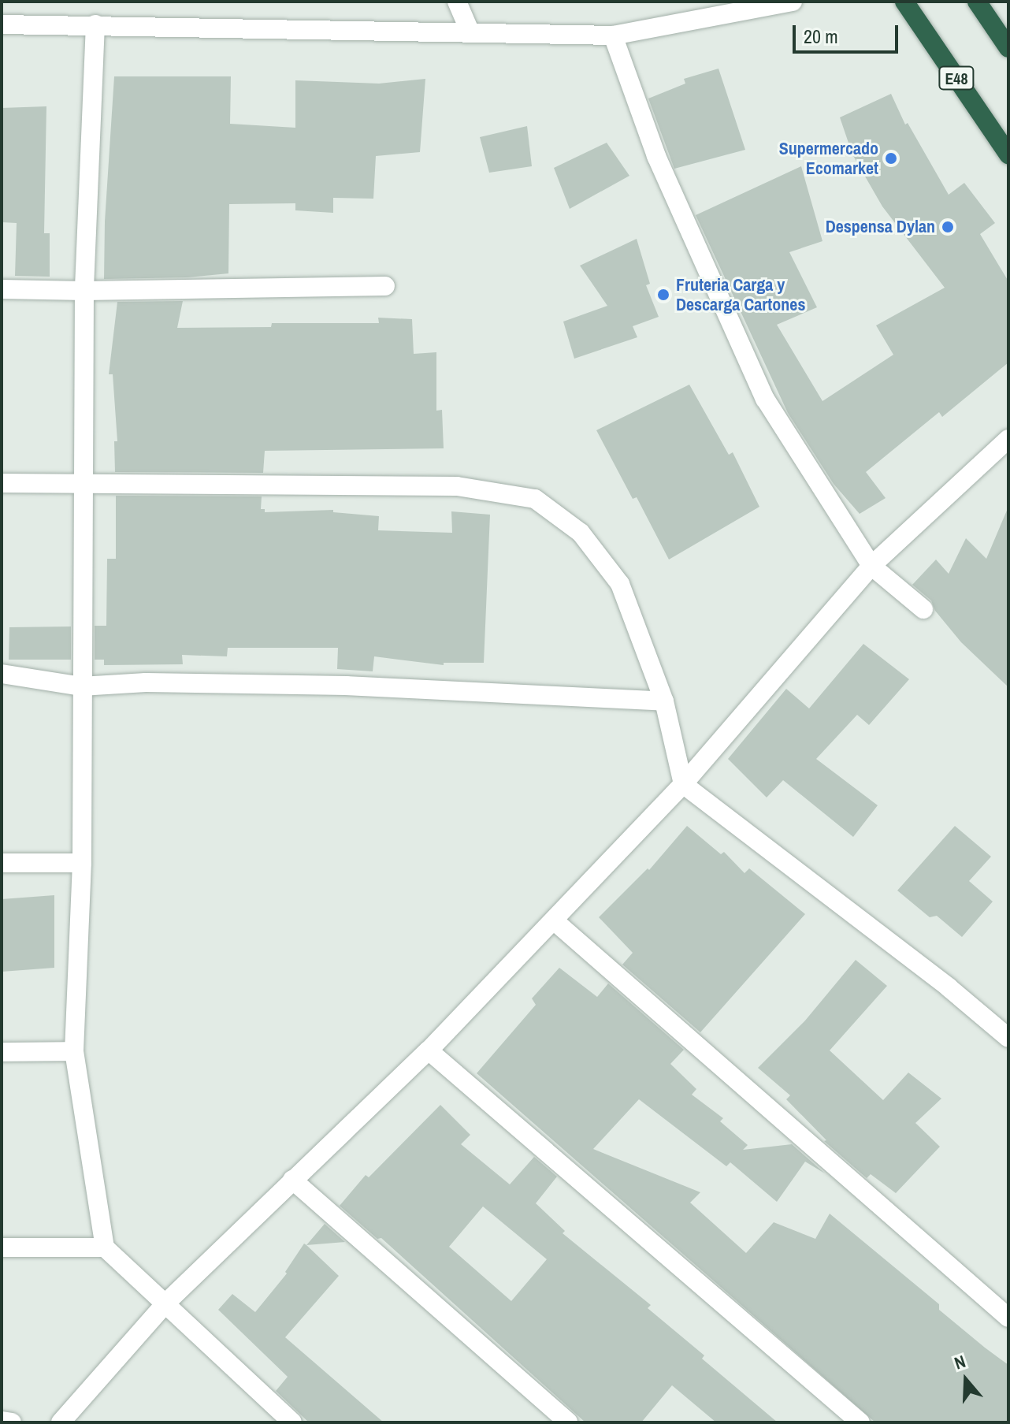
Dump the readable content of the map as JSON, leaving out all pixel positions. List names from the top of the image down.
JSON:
{
  "streets": {
    "highway": ["E48"]
  },
  "places": ["Supermercado Ecomarket", "Despensa Dylan", "Fruteria Carga y Descarga Cartones"],
  "scale_bar": "20 m",
  "north": "top"
}
